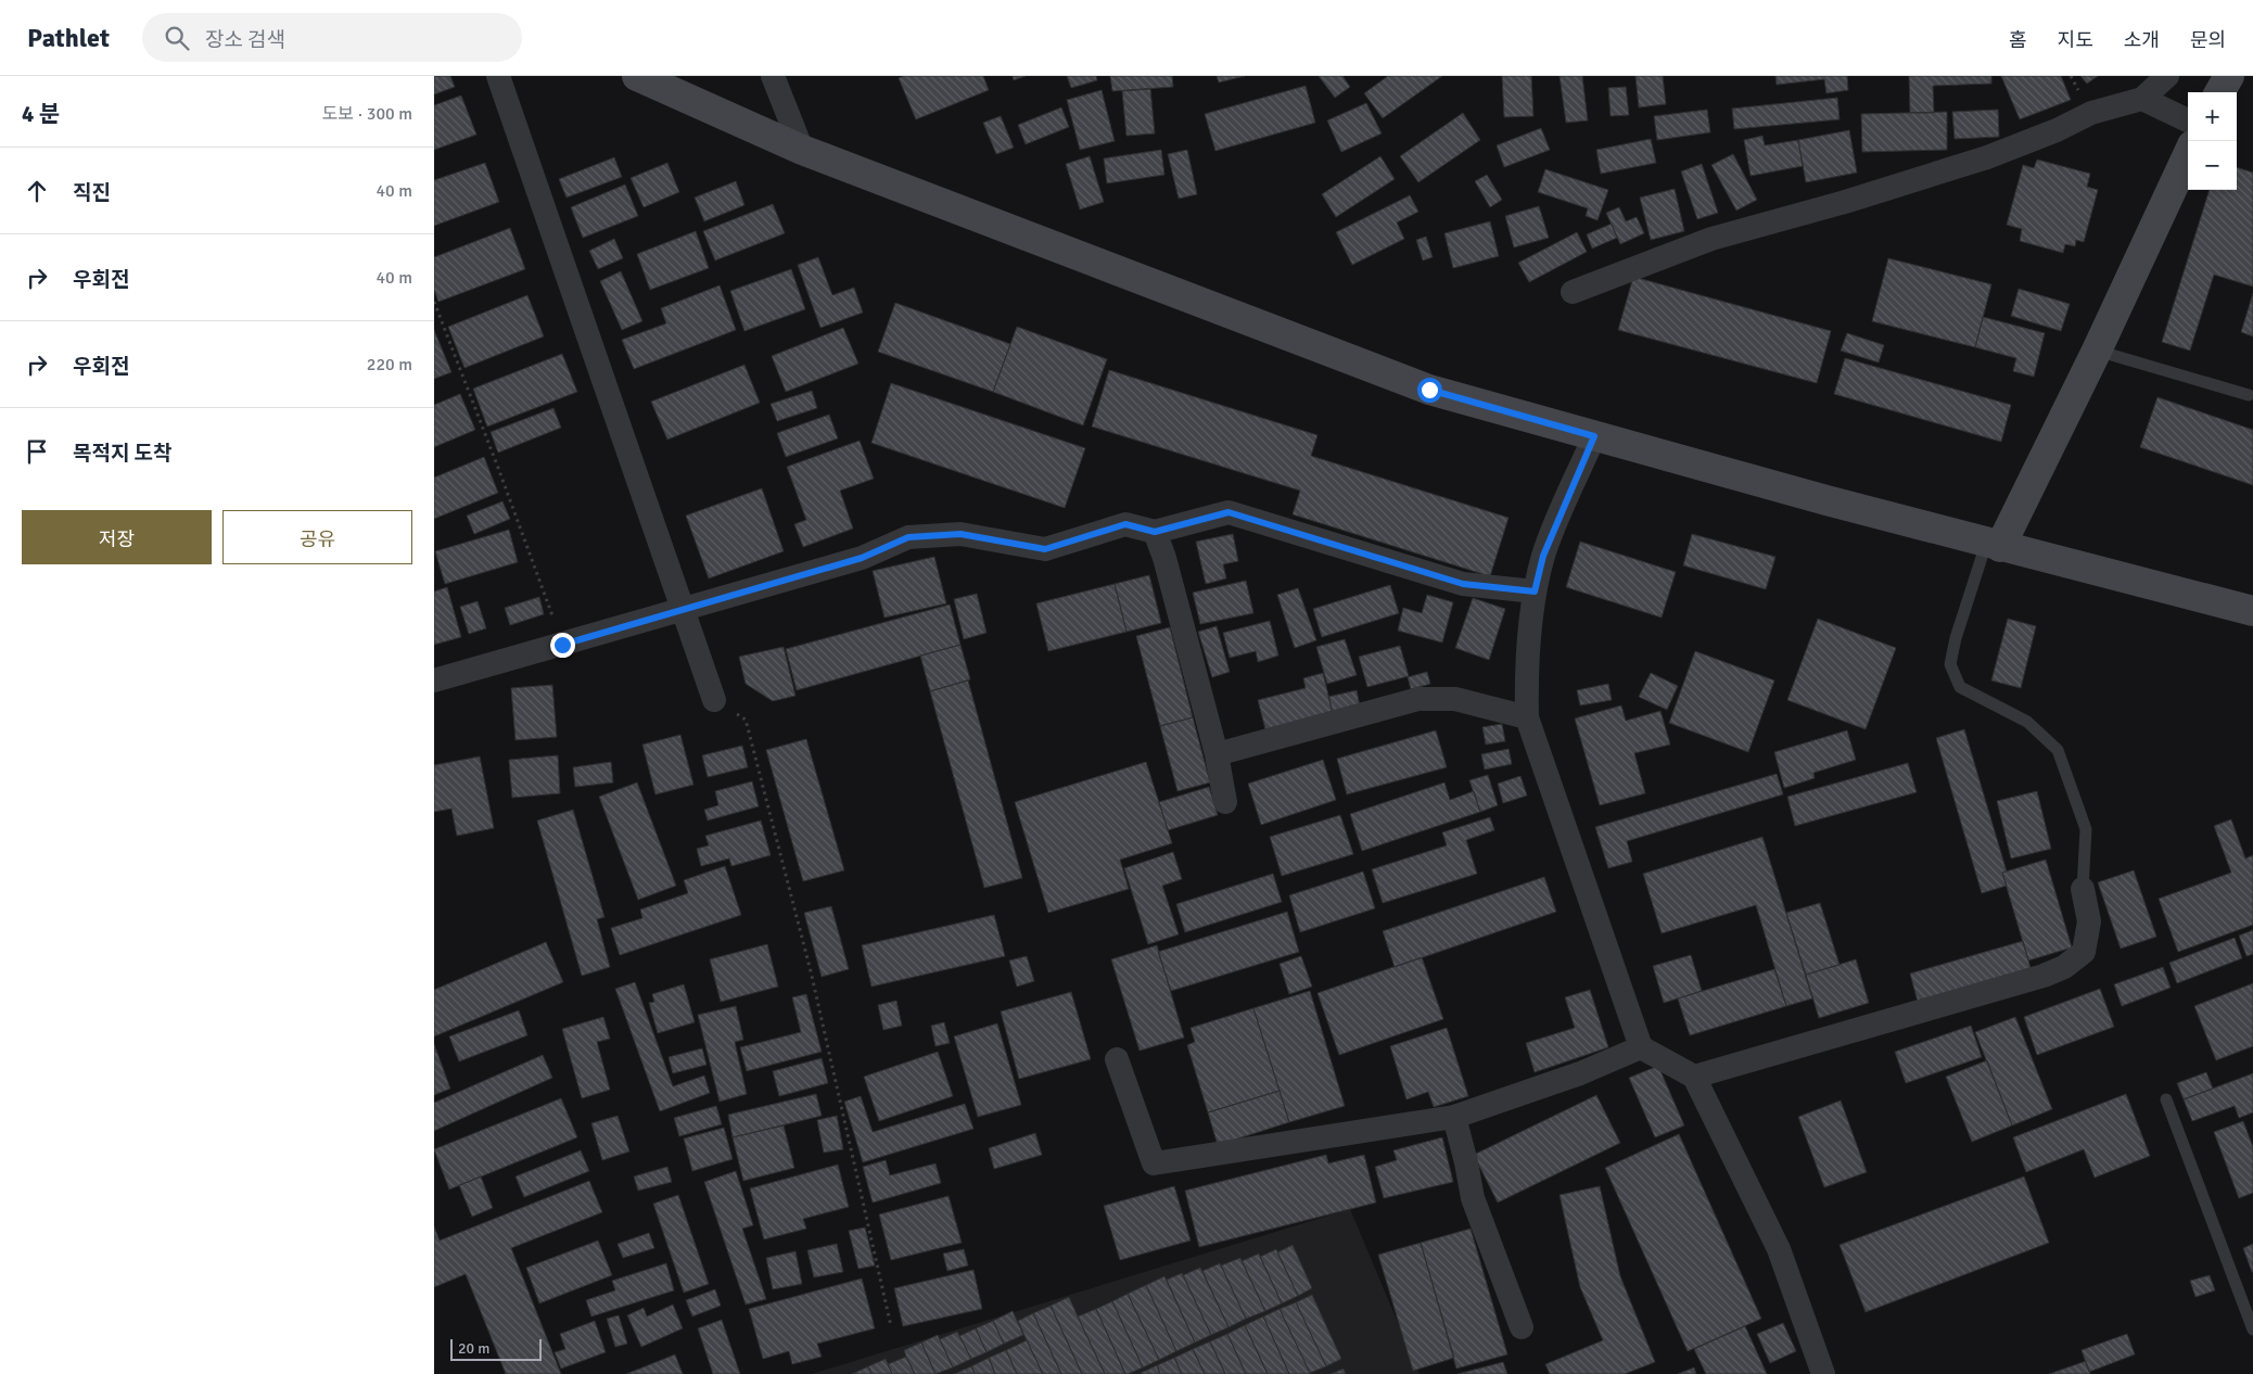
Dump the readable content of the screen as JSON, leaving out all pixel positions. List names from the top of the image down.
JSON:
{
  "scale_bar": "20 m",
  "page": {
    "header": "Pathlet",
    "search": "장소 검색",
    "nav": [
      "홈",
      "지도",
      "소개",
      "문의"
    ],
    "heading": ["4 분", "도보 · 300 m"],
    "map_buttons": ["+", "−"],
    "list": [
      ["직진", "40 m"],
      ["우회전", "40 m"],
      ["우회전", "220 m"],
      "목적지 도착"
    ],
    "buttons": ["저장", "공유"],
    "scale": "20 m"
  }
}
